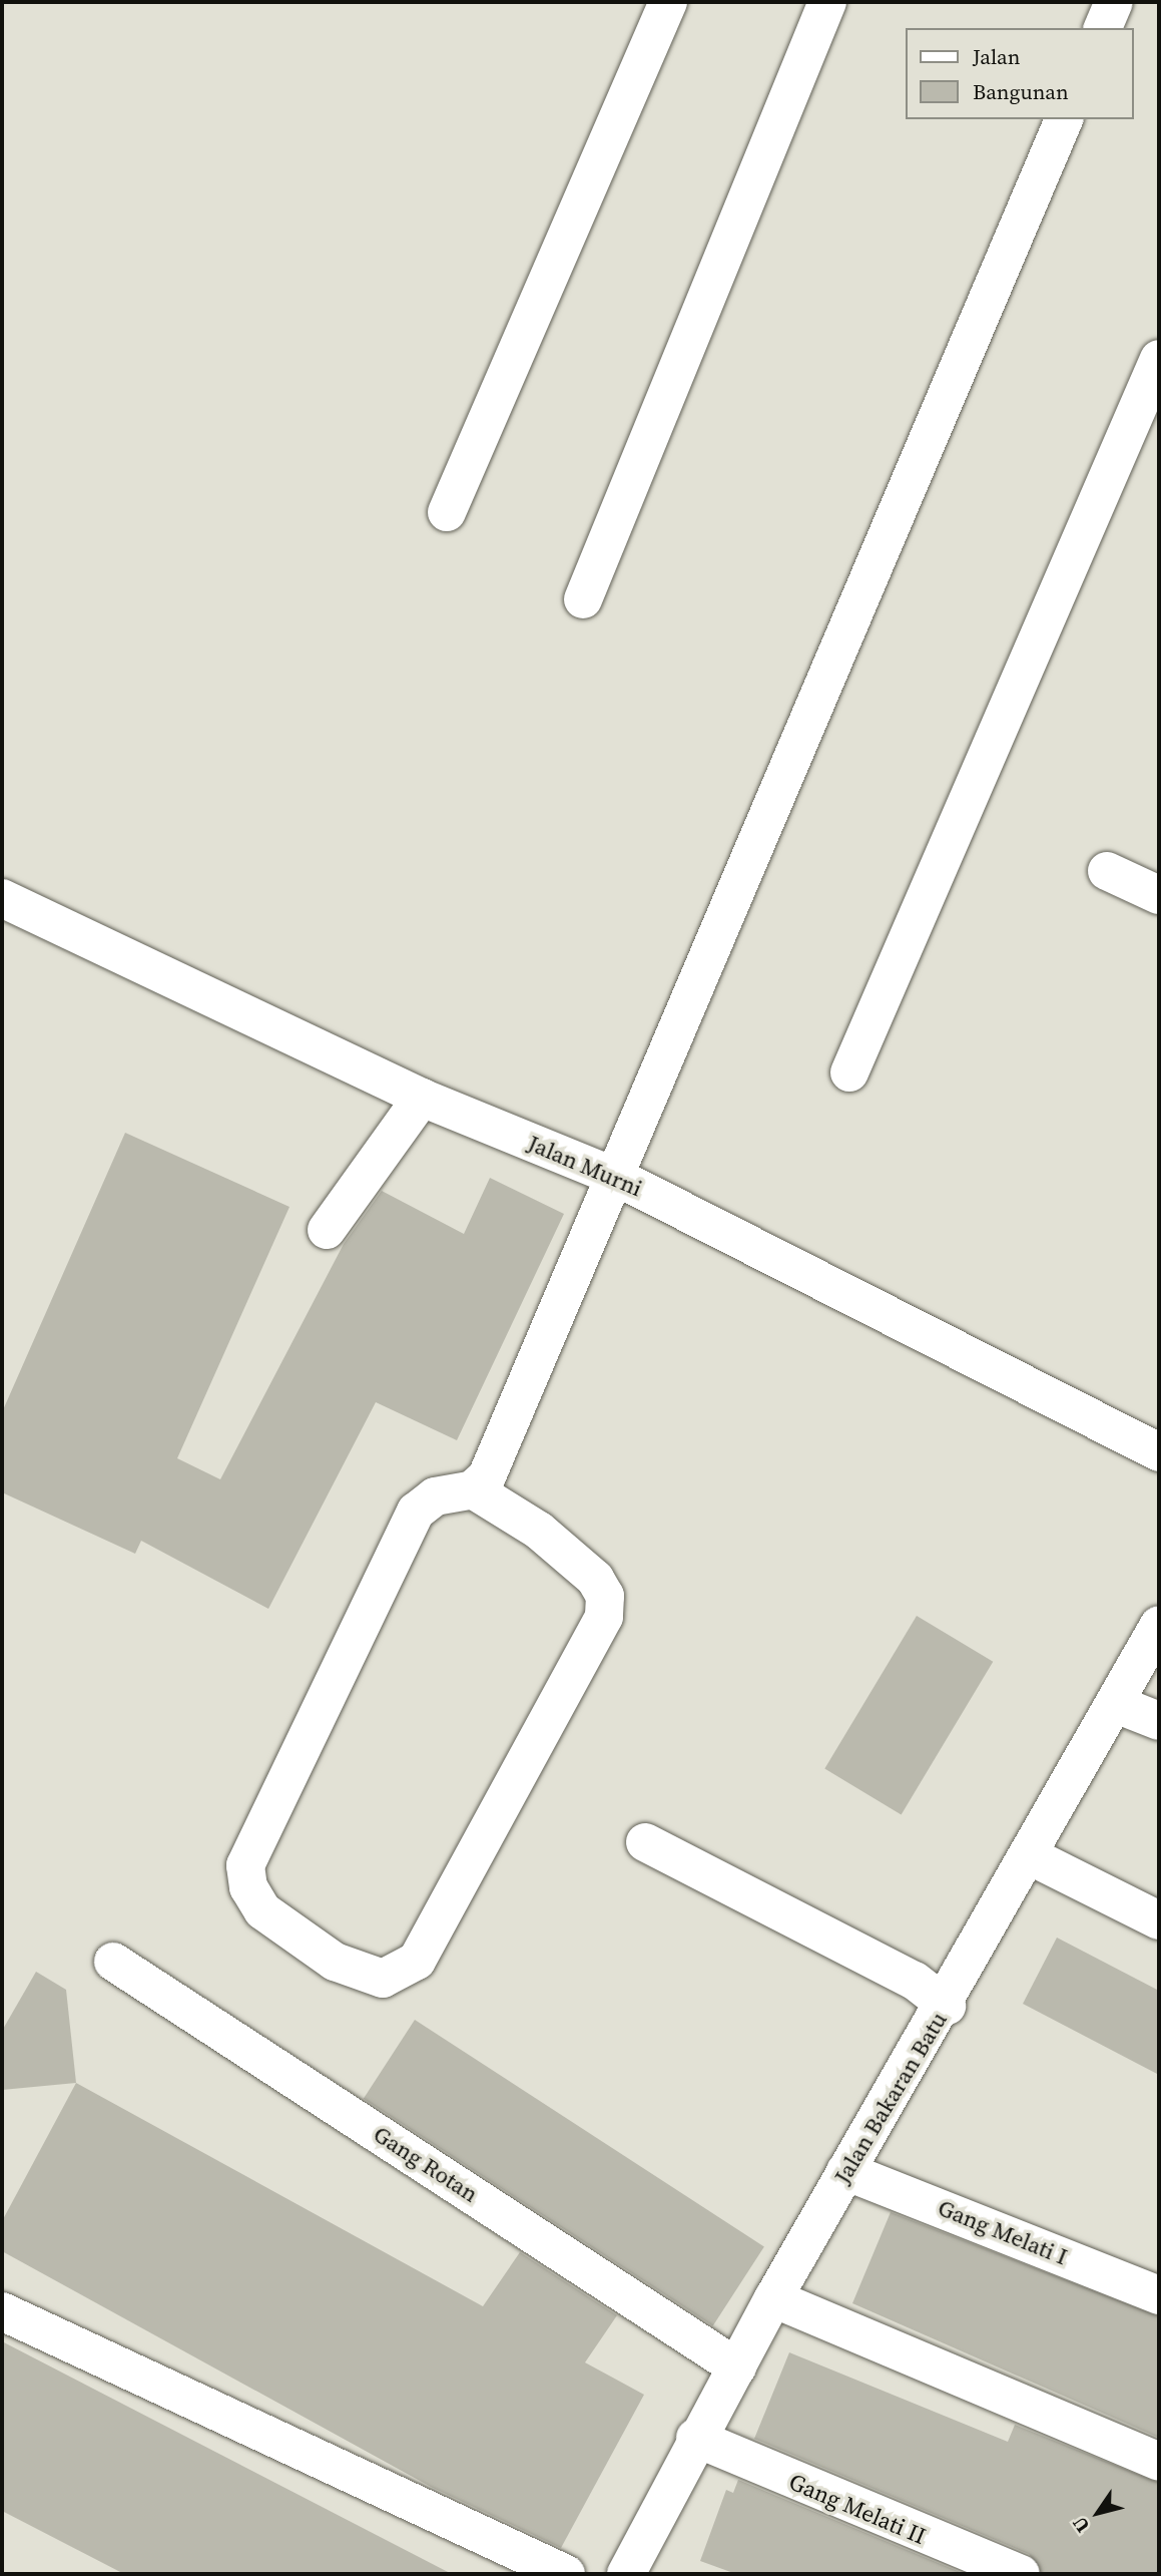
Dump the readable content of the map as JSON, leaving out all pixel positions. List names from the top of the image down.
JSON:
{
  "streets": {
    "main road": [
      "Jalan Murni",
      "Jalan Bakaran Batu",
      "Gang Rotan",
      "Gang Melati I",
      "Gang Melati II"
    ]
  },
  "crossings": [
    ["Jalan Bakaran Batu", "Gang Rotan"],
    ["Jalan Bakaran Batu", "Gang Melati I"],
    ["Jalan Bakaran Batu", "Gang Melati II"]
  ],
  "legend": ["Jalan", "Bangunan"],
  "north": "bottom left"
}
